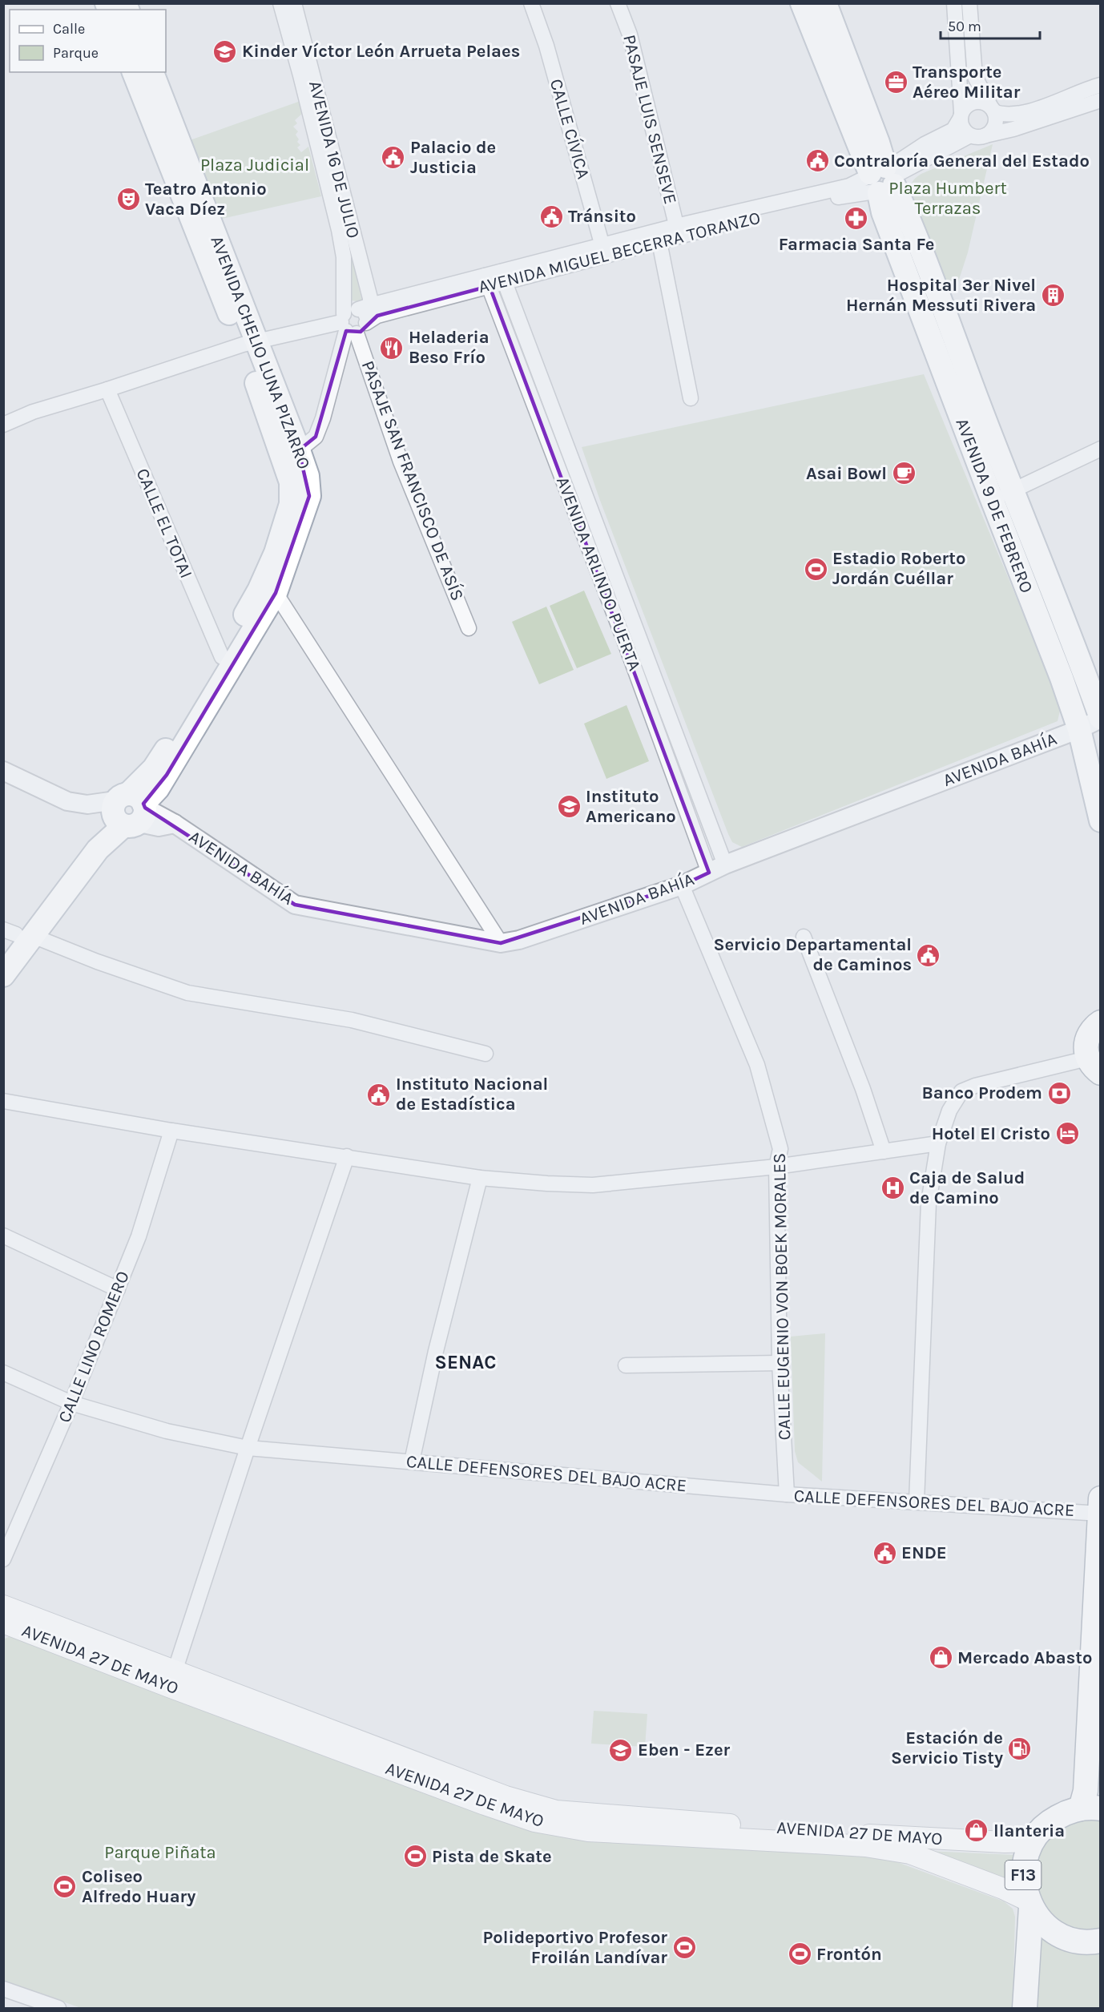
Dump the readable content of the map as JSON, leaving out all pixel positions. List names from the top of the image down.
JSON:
{
  "streets": {
    "highway": ["F13"],
    "main road": ["AVENIDA CHELIO LUNA PIZARRO", "AVENIDA 9 DE FEBRERO", "AVENIDA 27 DE MAYO"],
    "street": [
      "PASAJE LUIS SENSEVE",
      "CALLE CÍVICA",
      "AVENIDA 16 DE JULIO",
      "AVENIDA MIGUEL BECERRA TORANZO",
      "PASAJE SAN FRANCISCO DE ASÍS",
      "CALLE EL TOTAI",
      "AVENIDA ARLINDO PUERTA",
      "AVENIDA BAHÍA",
      "CALLE EUGENIO VON BOEK MORALES",
      "CALLE LINO ROMERO",
      "CALLE DEFENSORES DEL BAJO ACRE"
    ]
  },
  "crossings": [
    ["PASAJE LUIS SENSEVE", "AVENIDA MIGUEL BECERRA TORANZO"],
    ["CALLE CÍVICA", "AVENIDA MIGUEL BECERRA TORANZO"],
    ["AVENIDA 16 DE JULIO", "AVENIDA MIGUEL BECERRA TORANZO"],
    ["AVENIDA 16 DE JULIO", "AVENIDA CHELIO LUNA PIZARRO"],
    ["AVENIDA 16 DE JULIO", "PASAJE SAN FRANCISCO DE ASÍS"],
    ["AVENIDA MIGUEL BECERRA TORANZO", "AVENIDA CHELIO LUNA PIZARRO"],
    ["AVENIDA MIGUEL BECERRA TORANZO", "PASAJE SAN FRANCISCO DE ASÍS"],
    ["AVENIDA MIGUEL BECERRA TORANZO", "AVENIDA 9 DE FEBRERO"],
    ["AVENIDA MIGUEL BECERRA TORANZO", "CALLE EL TOTAI"],
    ["AVENIDA MIGUEL BECERRA TORANZO", "AVENIDA ARLINDO PUERTA"],
    ["AVENIDA CHELIO LUNA PIZARRO", "CALLE EL TOTAI"],
    ["AVENIDA CHELIO LUNA PIZARRO", "AVENIDA BAHÍA"],
    ["AVENIDA 9 DE FEBRERO", "AVENIDA BAHÍA"],
    ["AVENIDA ARLINDO PUERTA", "AVENIDA BAHÍA"],
    ["AVENIDA BAHÍA", "CALLE EUGENIO VON BOEK MORALES"],
    ["CALLE EUGENIO VON BOEK MORALES", "CALLE DEFENSORES DEL BAJO ACRE"],
    ["CALLE LINO ROMERO", "CALLE DEFENSORES DEL BAJO ACRE"],
    ["CALLE DEFENSORES DEL BAJO ACRE", "F13"],
    ["AVENIDA 27 DE MAYO", "F13"]
  ],
  "districts": ["SENAC"],
  "parks": ["Plaza Judicial", "Plaza Humbert Terrazas", "Parque Piñata"],
  "places": {
    "school or university": ["Kinder Víctor León Arrueta Pelaes", "Instituto Americano", "Eben - Ezer"],
    "office": ["Transporte Aéreo Militar"],
    "public building": [
      "Palacio de Justicia",
      "Contraloría General del Estado",
      "Tránsito",
      "Servicio Departamental de Caminos",
      "Instituto Nacional de Estadística",
      "ENDE"
    ],
    "theatre": ["Teatro Antonio Vaca Díez"],
    "pharmacy": ["Farmacia Santa Fe"],
    "building": ["Hospital 3er Nivel Hernán Messuti Rivera"],
    "restaurant": ["Heladeria Beso Frío"],
    "cafe": ["Asai Bowl"],
    "sports": [
      "Estadio Roberto Jordán Cuéllar",
      "Pista de Skate",
      "Coliseo Alfredo Huary",
      "Polideportivo Profesor Froilán Landívar",
      "Frontón"
    ],
    "bank": ["Banco Prodem"],
    "hotel": ["Hotel El Cristo"],
    "hospital": ["Caja de Salud de Camino"],
    "shop": ["Mercado Abasto", "llanteria"],
    "fuel station": ["Estación de Servicio Tisty"]
  },
  "legend": ["Calle", "Parque"],
  "scale_bar": "50 m"
}
